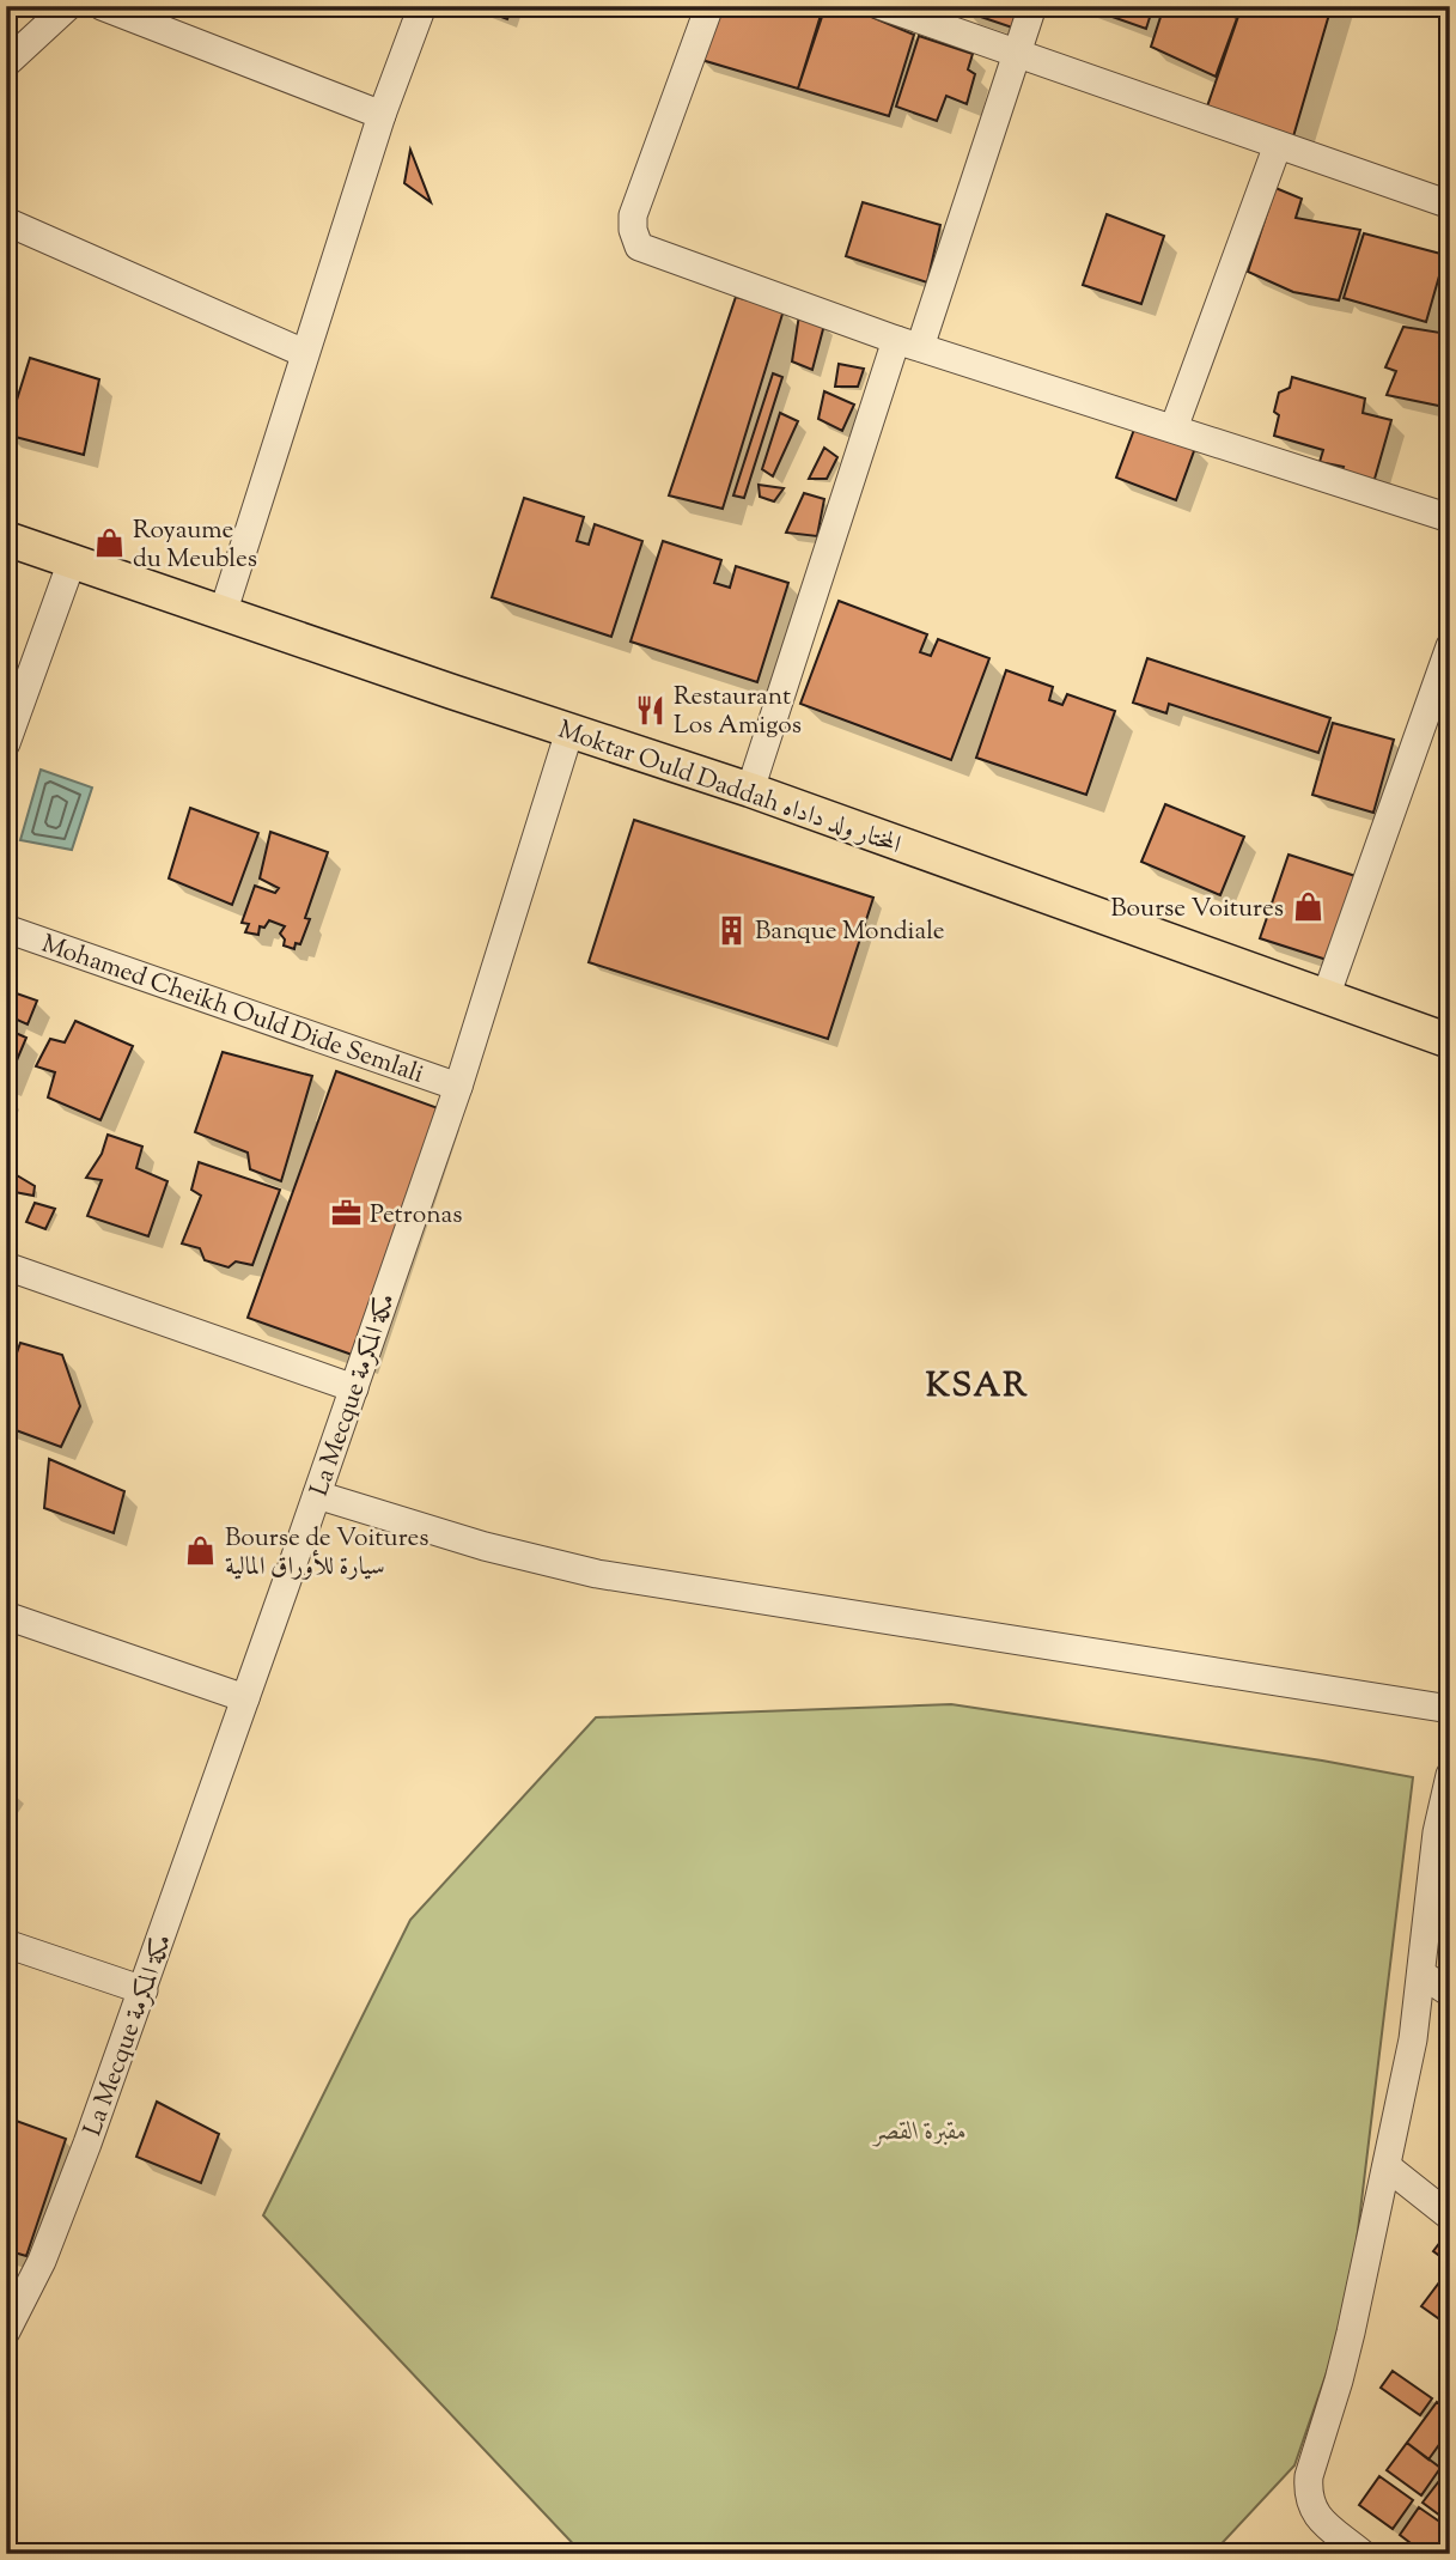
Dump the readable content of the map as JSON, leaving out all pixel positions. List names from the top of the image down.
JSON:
{
  "streets": {
    "main road": ["Moktar Ould Daddah المختار ولد داداه"],
    "street": ["Mohamed Cheikh Ould Dide Semlali", "La Mecque مكة المكرمة"]
  },
  "crossings": [
    ["Moktar Ould Daddah المختار ولد داداه", "La Mecque مكة المكرمة"],
    ["Mohamed Cheikh Ould Dide Semlali", "La Mecque مكة المكرمة"]
  ],
  "districts": ["KSAR"],
  "parks": ["مقبرة القصر"],
  "places": {
    "shop": ["Royaume du Meubles", "Bourse Voitures", "Bourse de Voitures سيارة للأوراق المالية"],
    "restaurant": ["Restaurant Los Amigos"],
    "building": ["Banque Mondiale"],
    "office": ["Petronas"]
  }
}
